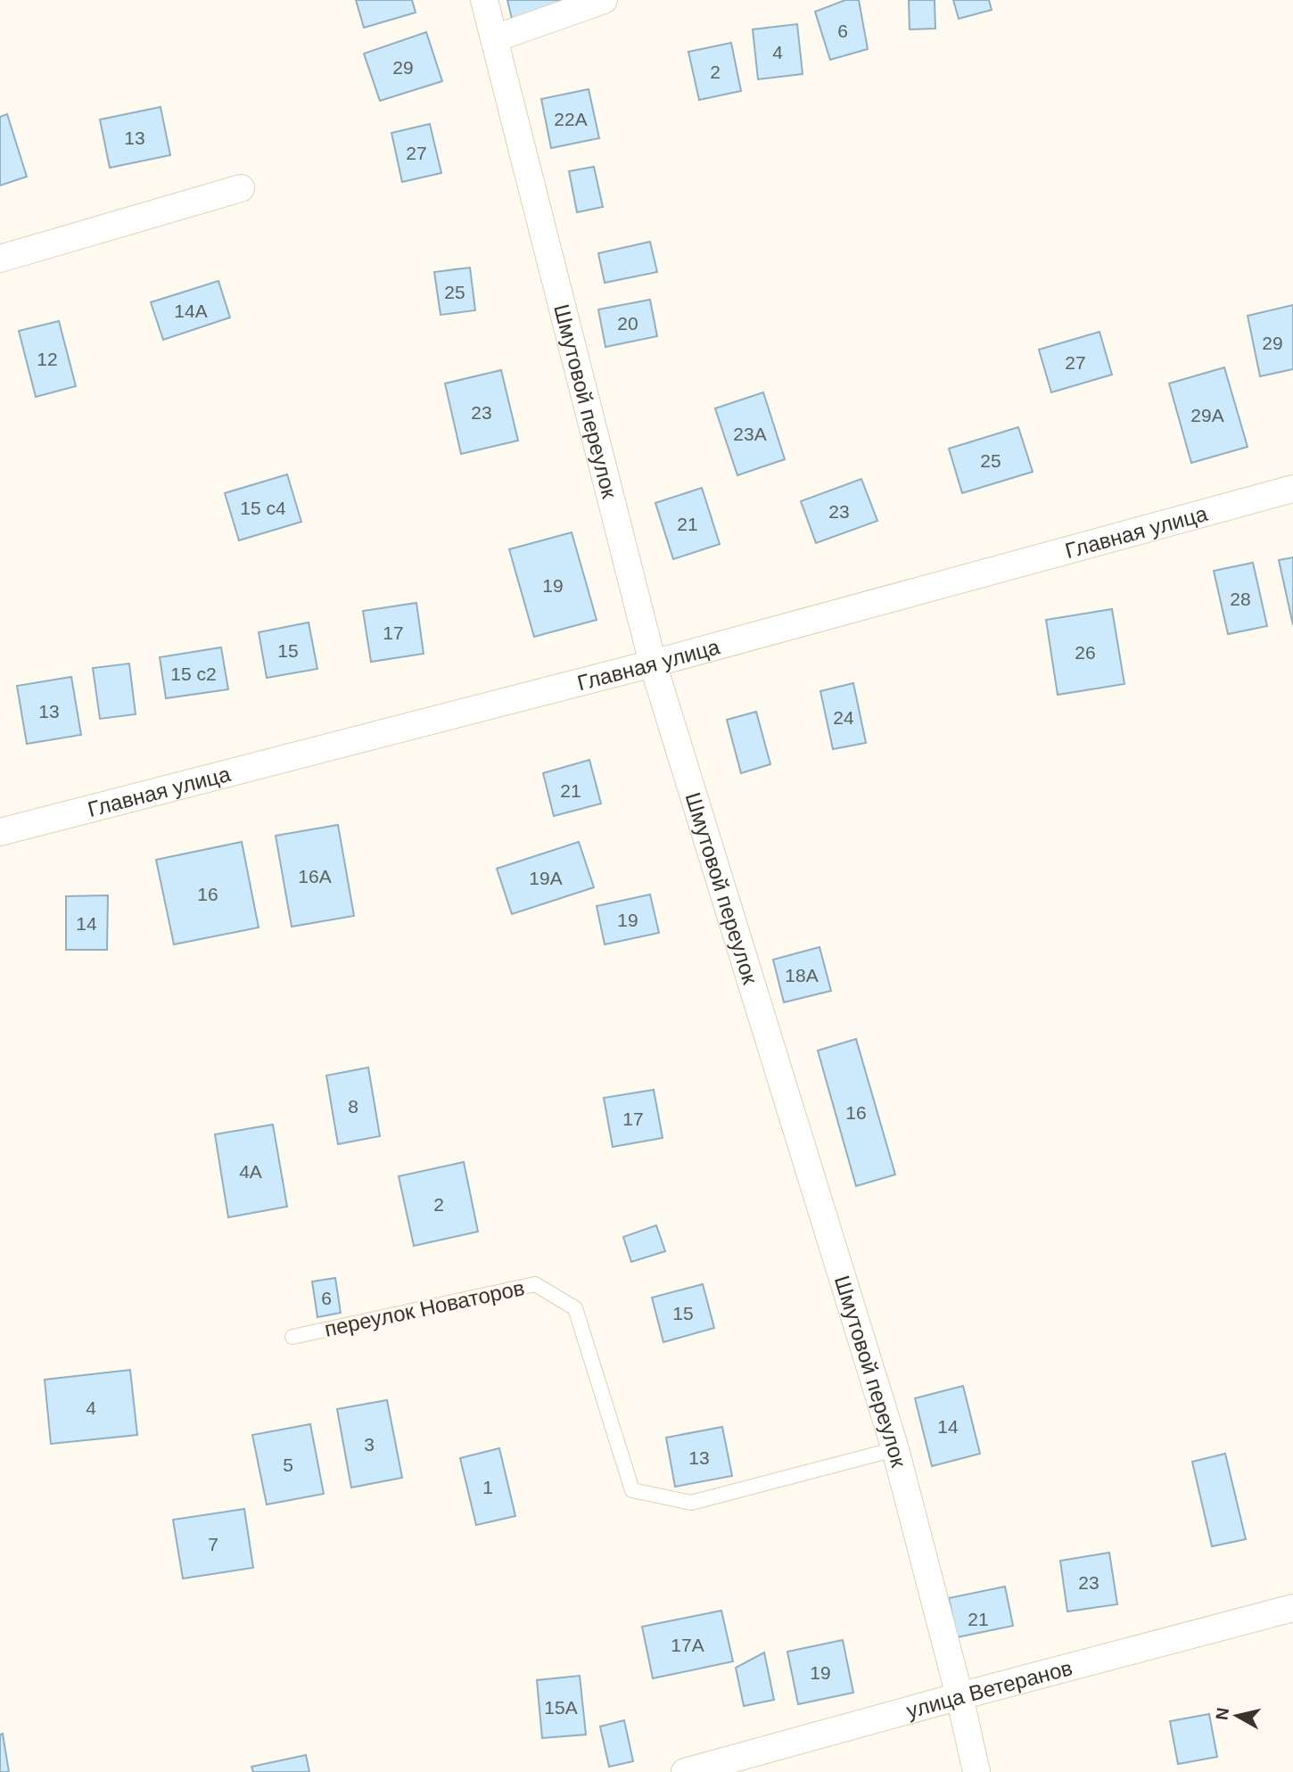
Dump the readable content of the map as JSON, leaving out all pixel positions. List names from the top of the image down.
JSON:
{
  "streets": {
    "street": ["Шмутовой переулок", "Главная улица", "улица Ветеранов"],
    "lane": ["переулок Новаторов"]
  },
  "crossings": [
    ["Шмутовой переулок", "Главная улица"],
    ["Шмутовой переулок", "переулок Новаторов"],
    ["Шмутовой переулок", "улица Ветеранов"]
  ],
  "house_numbers": [
    "6",
    "4",
    "29",
    "2",
    "22А",
    "13",
    "27",
    "25",
    "14А",
    "20",
    "29",
    "12",
    "27",
    "23",
    "29А",
    "23А",
    "25",
    "15 с4",
    "23",
    "21",
    "19",
    "28",
    "17",
    "15",
    "26",
    "15 с2",
    "13",
    "24",
    "21",
    "16А",
    "19А",
    "16",
    "19",
    "14",
    "18А",
    "8",
    "16",
    "17",
    "4А",
    "2",
    "6",
    "15",
    "4",
    "14",
    "3",
    "13",
    "5",
    "1",
    "7",
    "23",
    "21",
    "17А",
    "19",
    "15А"
  ],
  "north": "left"
}
